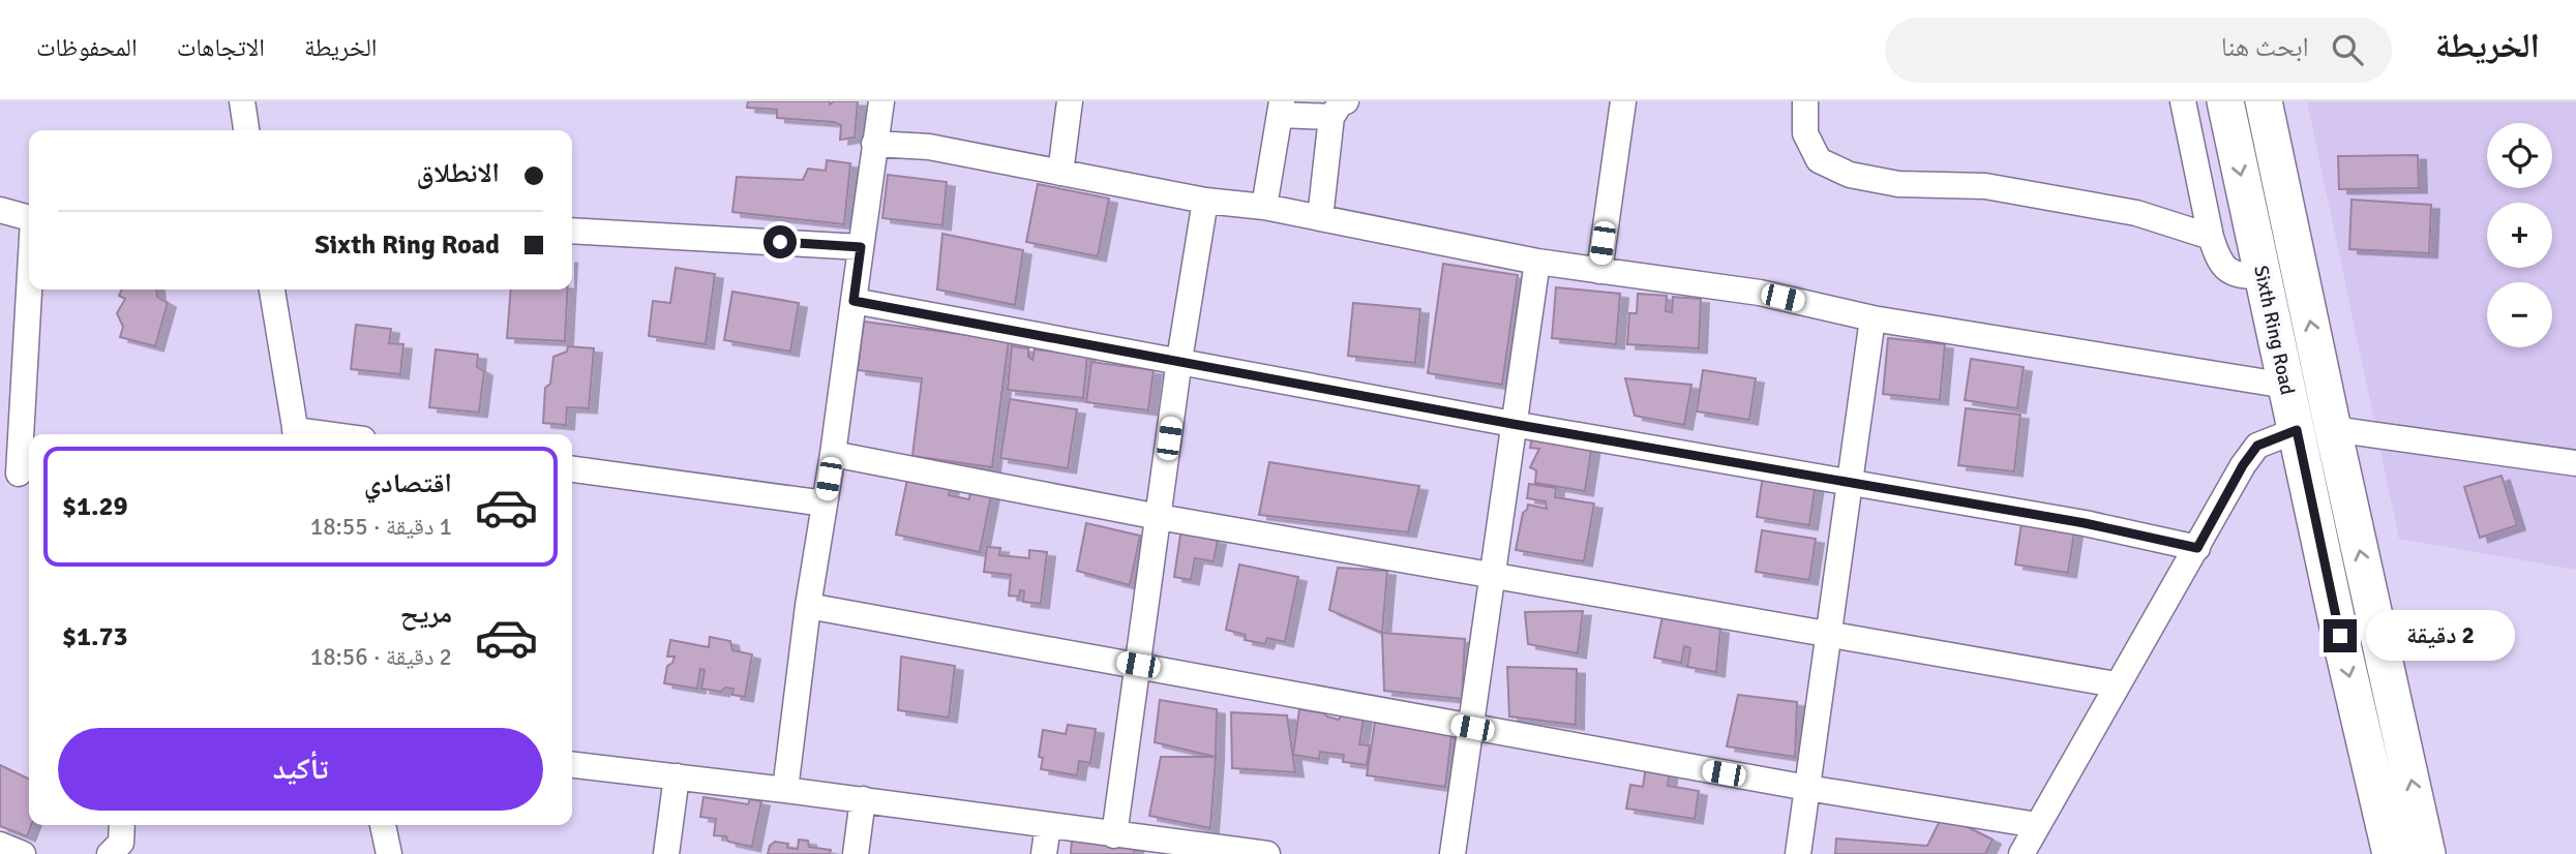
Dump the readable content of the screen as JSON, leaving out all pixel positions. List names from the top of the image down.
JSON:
{
  "streets": {
    "highway": ["Sixth Ring Road"]
  },
  "page": {
    "header": "الخريطة",
    "search": "ابحث هنا",
    "nav": ["الخريطة", "الاتجاهات", "المحفوظات"],
    "map_buttons": ["+", "−"],
    "banner": ["الانطلاق", "Sixth Ring Road"],
    "list": [
      {
        "name": "اقتصادي",
        "note": "1 دقيقة · 18:55",
        "value": "$1.29"
      },
      {
        "name": "مريح",
        "note": "2 دقيقة · 18:56",
        "value": "$1.73"
      }
    ],
    "bubble": "2 دقيقة",
    "buttons": "تأكيد"
  }
}
